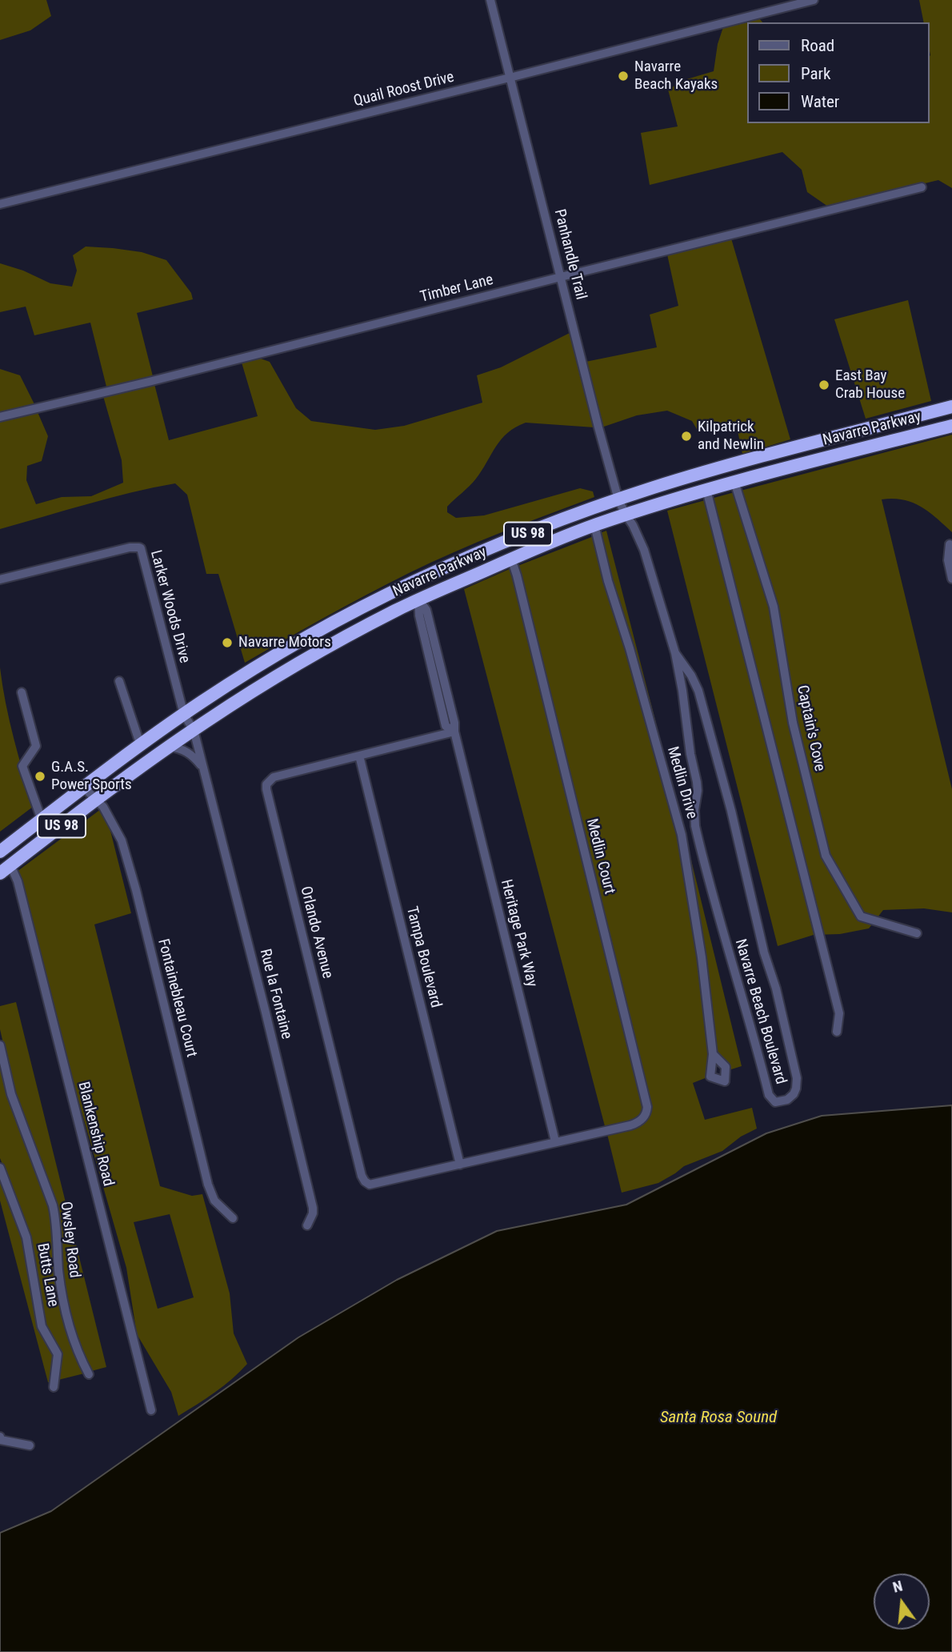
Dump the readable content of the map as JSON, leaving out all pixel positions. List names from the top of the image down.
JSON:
{
  "streets": {
    "highway": ["Navarre Parkway", "US 98"],
    "street": [
      "Quail Roost Drive",
      "Panhandle Trail",
      "Timber Lane",
      "Larker Woods Drive",
      "Captain's Cove",
      "Medlin Drive",
      "Medlin Court",
      "Orlando Avenue",
      "Heritage Park Way",
      "Tampa Boulevard",
      "Rue la Fontaine",
      "Fontainebleau Court",
      "Navarre Beach Boulevard",
      "Blankenship Road",
      "Owsley Road",
      "Butts Lane"
    ]
  },
  "crossings": [
    ["Quail Roost Drive", "Panhandle Trail"],
    ["Panhandle Trail", "Timber Lane"],
    ["Panhandle Trail", "Navarre Parkway"],
    ["Panhandle Trail", "Navarre Beach Boulevard"],
    ["Navarre Parkway", "Larker Woods Drive"],
    ["Navarre Parkway", "Captain's Cove"],
    ["Navarre Parkway", "Medlin Drive"],
    ["Navarre Parkway", "Medlin Court"],
    ["Navarre Parkway", "Heritage Park Way"],
    ["Navarre Parkway", "Rue la Fontaine"],
    ["Navarre Parkway", "Fontainebleau Court"],
    ["Navarre Parkway", "Blankenship Road"],
    ["Larker Woods Drive", "Rue la Fontaine"],
    ["Medlin Court", "Heritage Park Way"],
    ["Orlando Avenue", "Heritage Park Way"],
    ["Orlando Avenue", "Tampa Boulevard"]
  ],
  "water": ["Santa Rosa Sound"],
  "places": [
    "Navarre Beach Kayaks",
    "East Bay Crab House",
    "Kilpatrick and Newlin",
    "Navarre Motors",
    "G.A.S. Power Sports"
  ],
  "legend": ["Road", "Park", "Water"],
  "north": "top"
}
